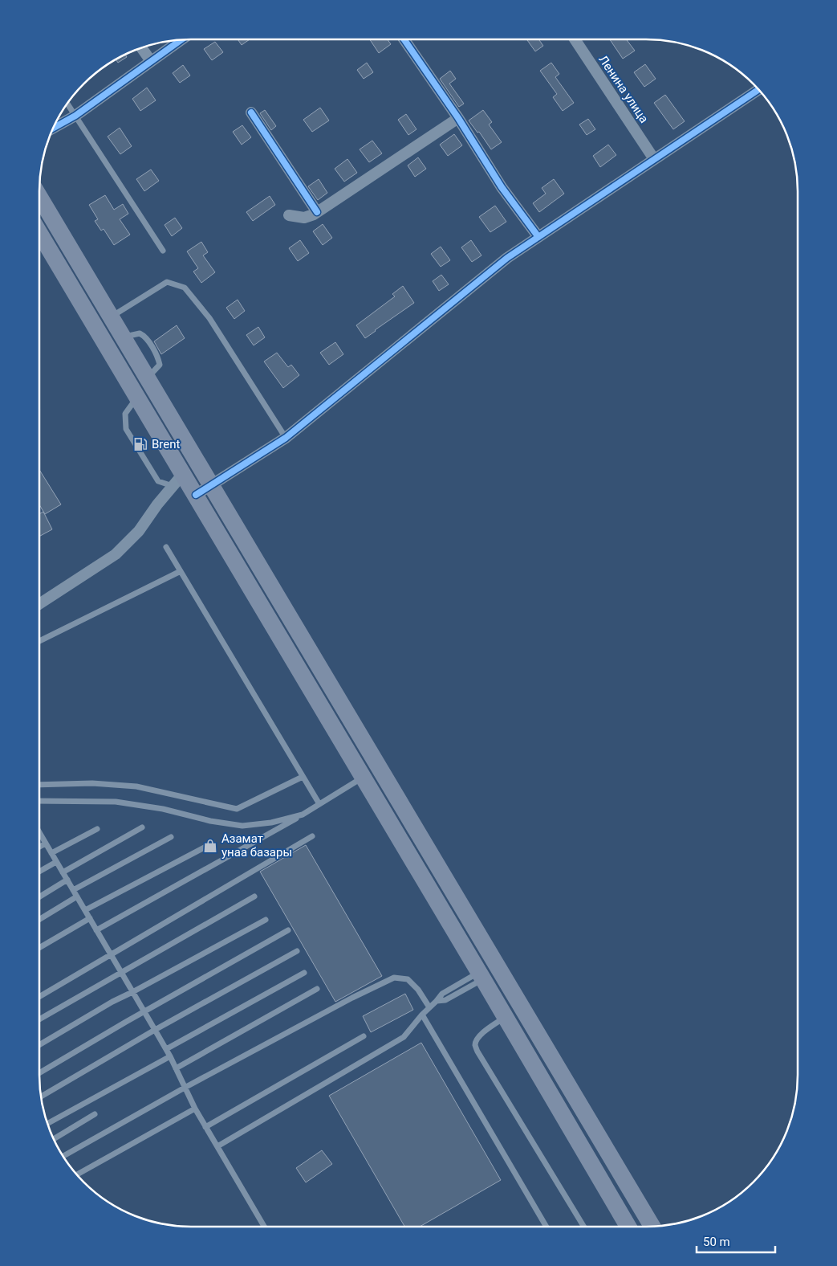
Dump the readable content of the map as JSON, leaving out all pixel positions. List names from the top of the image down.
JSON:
{
  "streets": {
    "street": ["Ленина улица"]
  },
  "places": {
    "fuel station": ["Brent"],
    "shop": ["Азамат унаа базары"]
  },
  "scale_bar": "50 m"
}
